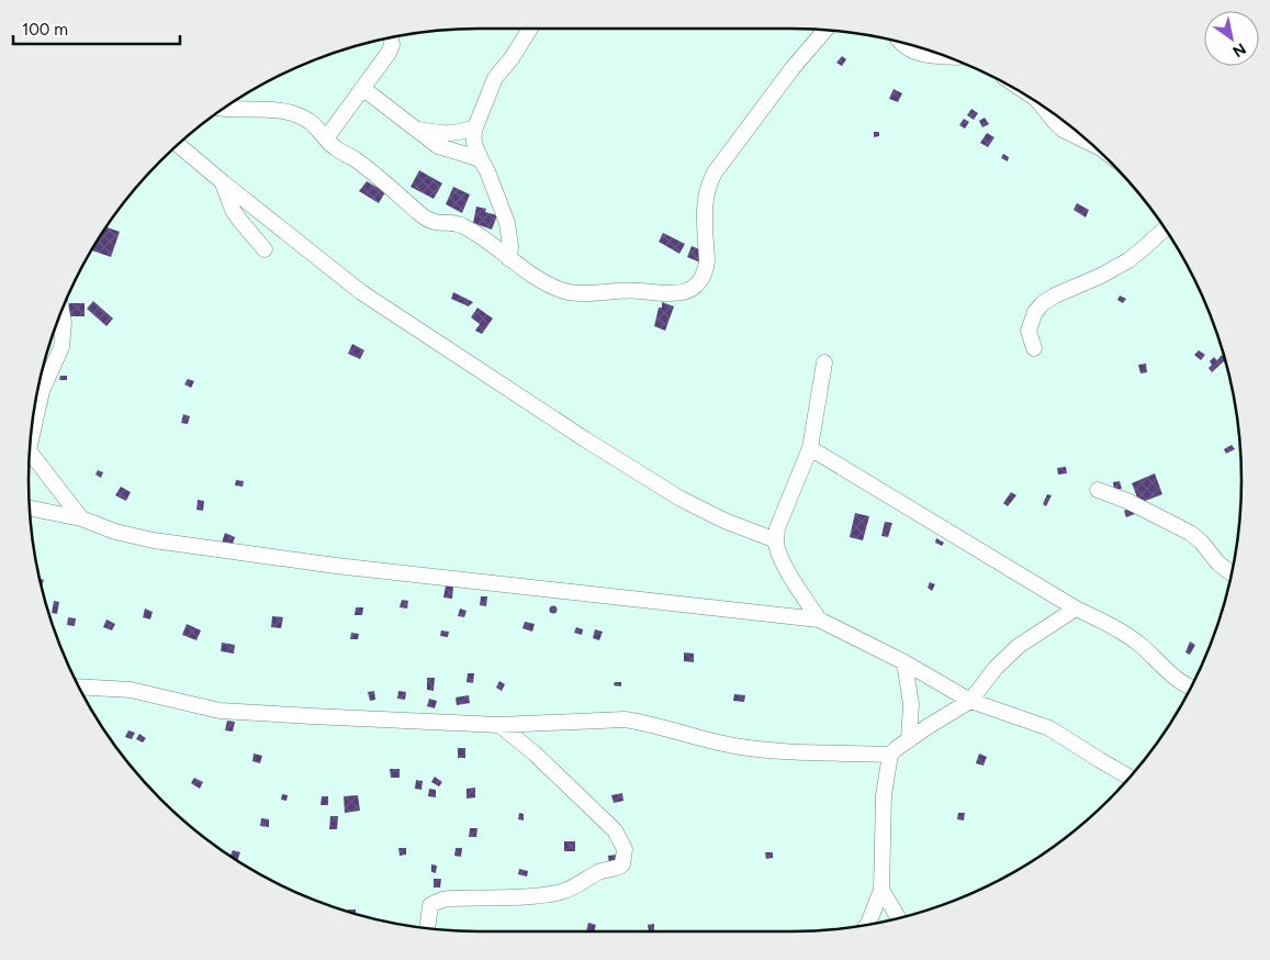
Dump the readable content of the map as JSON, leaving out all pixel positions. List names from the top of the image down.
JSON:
{
  "scale_bar": "100 m",
  "north": "bottom right"
}
